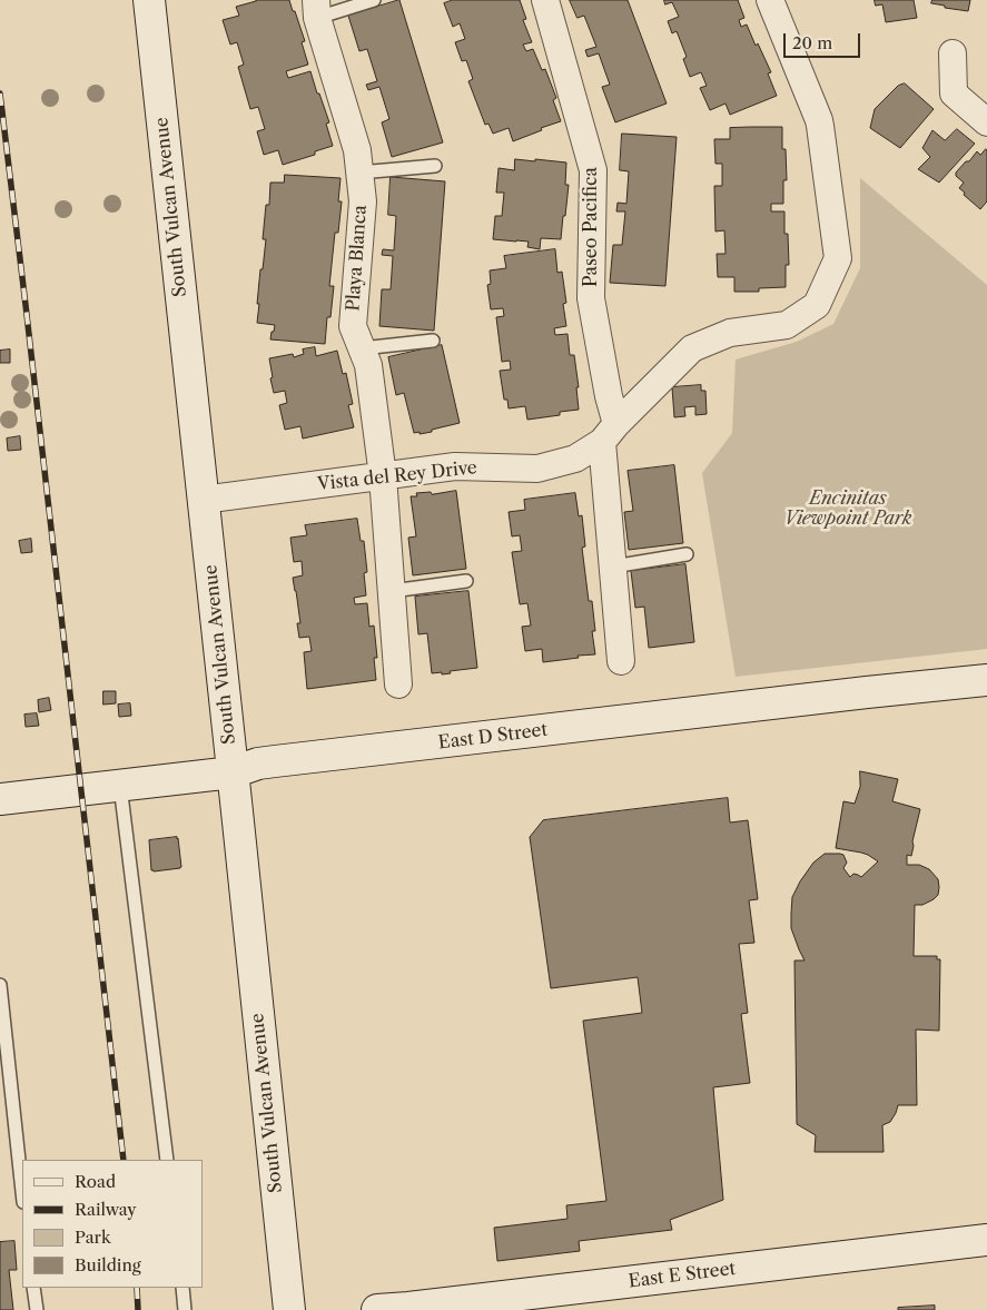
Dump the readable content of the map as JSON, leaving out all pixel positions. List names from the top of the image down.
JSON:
{
  "streets": {
    "street": [
      "South Vulcan Avenue",
      "Paseo Pacifica",
      "Playa Blanca",
      "Vista del Rey Drive",
      "East D Street",
      "East E Street"
    ]
  },
  "crossings": [
    ["South Vulcan Avenue", "Vista del Rey Drive"],
    ["South Vulcan Avenue", "East D Street"],
    ["Paseo Pacifica", "Vista del Rey Drive"],
    ["Playa Blanca", "Vista del Rey Drive"]
  ],
  "parks": ["Encinitas Viewpoint Park"],
  "legend": [
    "Road",
    "Railway",
    "Park",
    "Building"
  ],
  "scale_bar": "20 m"
}
